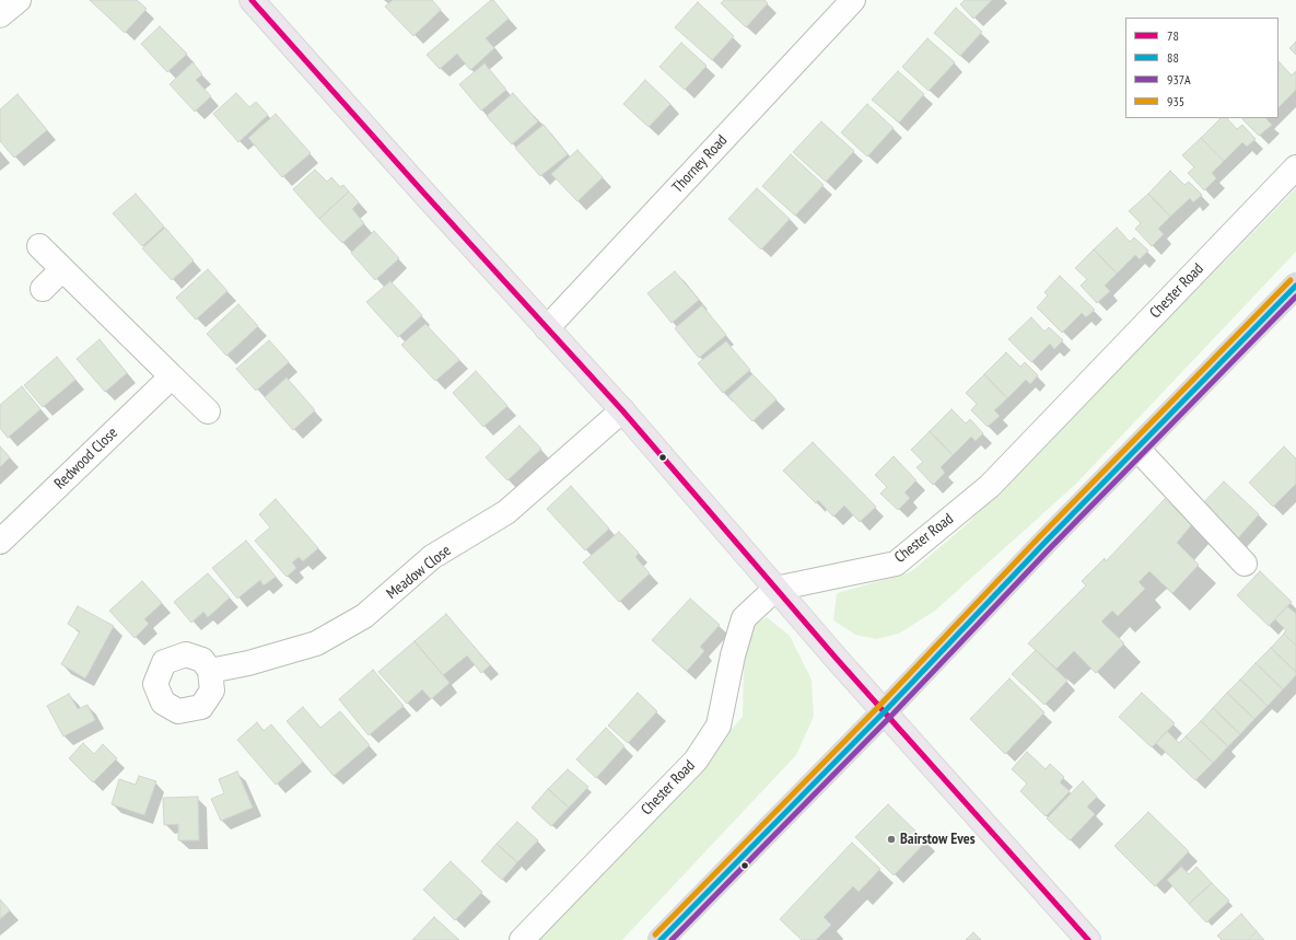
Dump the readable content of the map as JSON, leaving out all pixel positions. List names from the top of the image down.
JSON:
{
  "streets": {
    "street": [
      "Thorney Road",
      "Chester Road",
      "Redwood Close",
      "Meadow Close"
    ]
  },
  "places": ["Bairstow Eves"],
  "lines": [
    "transit line 78",
    "transit line 935",
    "transit line 88",
    "transit line 937A"
  ],
  "legend": [
    "78",
    "88",
    "937A",
    "935"
  ]
}
